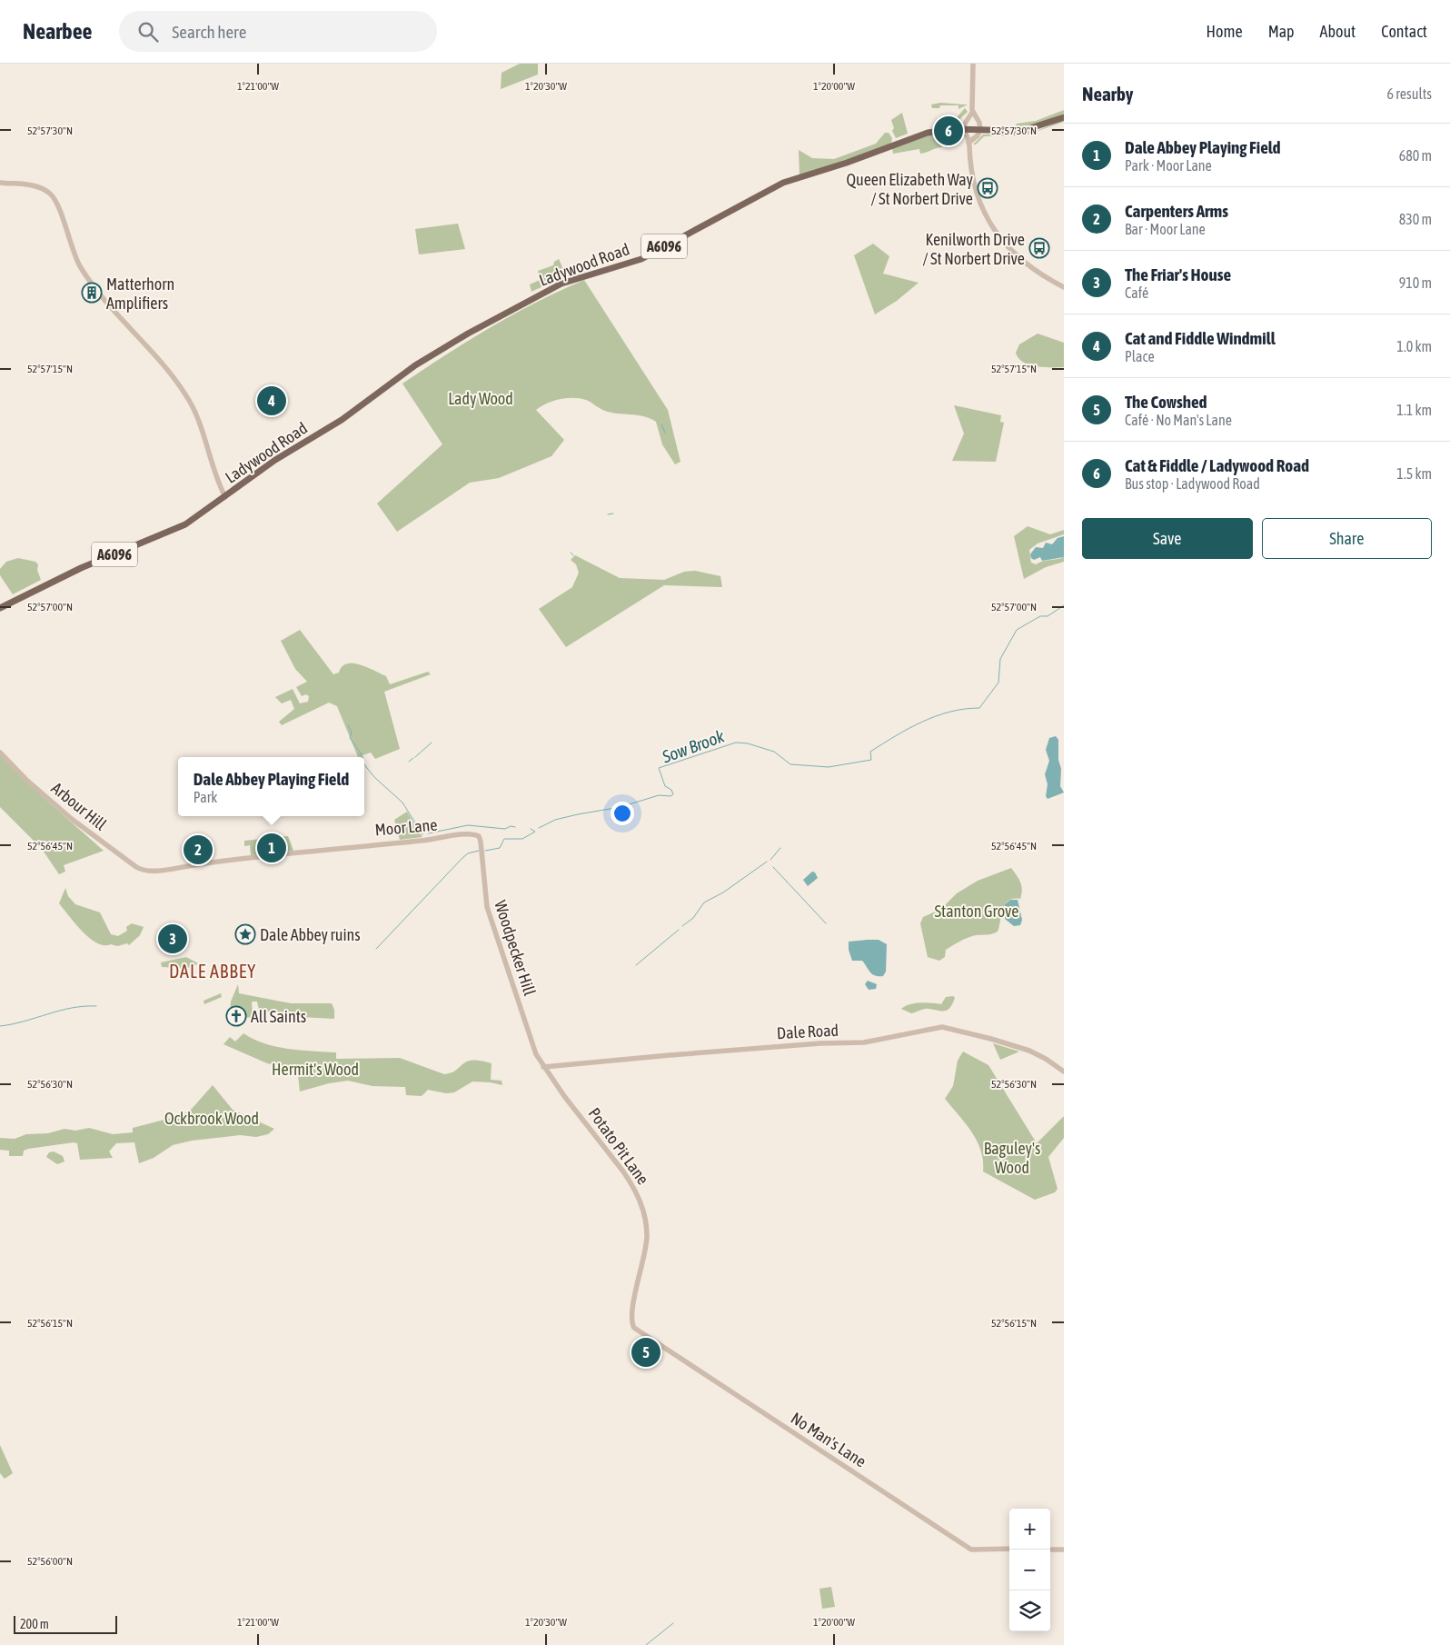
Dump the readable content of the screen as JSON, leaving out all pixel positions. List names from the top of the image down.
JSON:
{
  "streets": {
    "main road": ["A6096", "Ladywood Road"],
    "street": [
      "Arbour Hill",
      "Moor Lane",
      "Woodpecker Hill",
      "Dale Road",
      "Potato Pit Lane",
      "No Man's Lane"
    ]
  },
  "crossings": [
    ["A6096", "Ladywood Road"],
    ["Arbour Hill", "Moor Lane"],
    ["Moor Lane", "Woodpecker Hill"],
    ["Woodpecker Hill", "Dale Road"],
    ["Woodpecker Hill", "Potato Pit Lane"],
    ["Dale Road", "Potato Pit Lane"],
    ["Potato Pit Lane", "No Man's Lane"]
  ],
  "districts": ["DALE ABBEY"],
  "water": ["Sow Brook"],
  "parks": [
    "Lady Wood",
    "Stanton Grove",
    "Hermit's Wood",
    "Ockbrook Wood",
    "Baguley's Wood"
  ],
  "places": {
    "bus stop": ["Queen Elizabeth Way / St Norbert Drive", "Kenilworth Drive / St Norbert Drive"],
    "building": ["Matterhorn Amplifiers"],
    "place": ["Dale Abbey ruins"],
    "church": ["All Saints"]
  },
  "scale_bar": "200 m",
  "page": {
    "header": "Nearbee",
    "search": "Search here",
    "nav": [
      "Home",
      "Map",
      "About",
      "Contact"
    ],
    "heading": ["Nearby", "6 results"],
    "pins": [
      "6",
      "4",
      "1",
      "2",
      "3",
      "5"
    ],
    "list": [
      {
        "mark": "1",
        "name": "Dale Abbey Playing Field",
        "note": "Park · Moor Lane",
        "value": "680 m"
      },
      {
        "mark": "2",
        "name": "Carpenters Arms",
        "note": "Bar · Moor Lane",
        "value": "830 m"
      },
      {
        "mark": "3",
        "name": "The Friar's House",
        "note": "Café",
        "value": "910 m"
      },
      {
        "mark": "4",
        "name": "Cat and Fiddle Windmill",
        "note": "Place",
        "value": "1.0 km"
      },
      {
        "mark": "5",
        "name": "The Cowshed",
        "note": "Café · No Man's Lane",
        "value": "1.1 km"
      },
      {
        "mark": "6",
        "name": "Cat & Fiddle / Ladywood Road",
        "note": "Bus stop · Ladywood Road",
        "value": "1.5 km"
      }
    ],
    "buttons": ["Save", "Share"],
    "popup": ["Dale Abbey Playing Field", "Park"],
    "map_buttons": ["+", "−"],
    "scale": "200 m"
  },
  "coordinates": [
    "1°21'00\"W",
    "1°20'30\"W",
    "1°20'00\"W",
    "52°57'30\"N",
    "52°57'15\"N",
    "52°57'00\"N",
    "52°56'45\"N",
    "52°56'30\"N",
    "52°56'15\"N",
    "52°56'00\"N"
  ]
}
